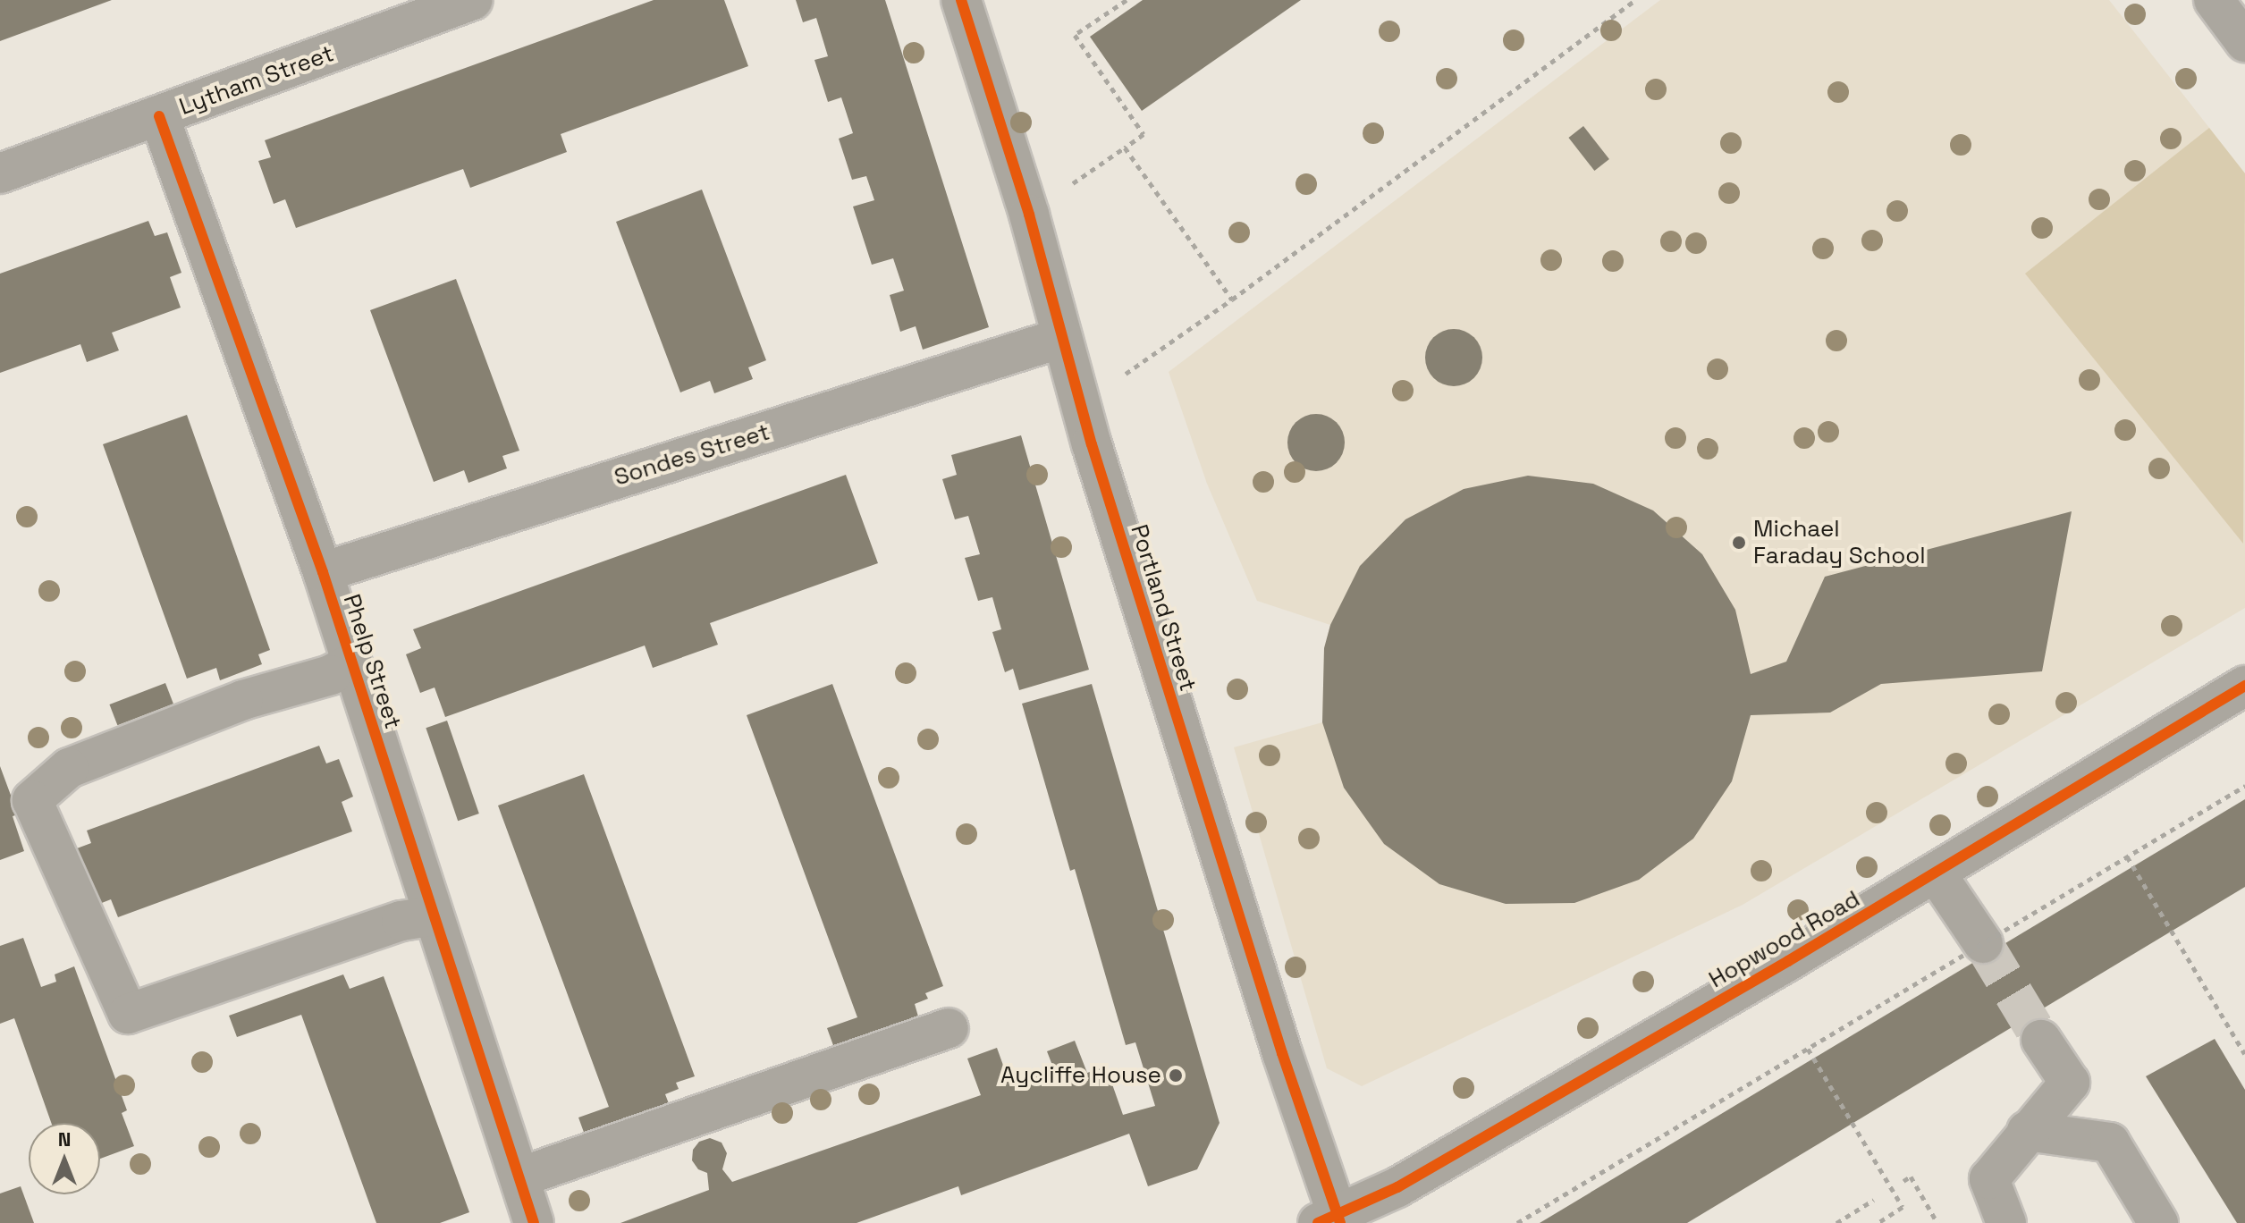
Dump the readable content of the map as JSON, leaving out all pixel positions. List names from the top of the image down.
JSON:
{
  "streets": {
    "street": [
      "Lytham Street",
      "Sondes Street",
      "Portland Street",
      "Phelp Street",
      "Hopwood Road"
    ]
  },
  "crossings": [
    ["Lytham Street", "Phelp Street"],
    ["Sondes Street", "Portland Street"],
    ["Sondes Street", "Phelp Street"],
    ["Portland Street", "Hopwood Road"]
  ],
  "places": ["Michael Faraday School", "Aycliffe House"],
  "north": "top"
}
